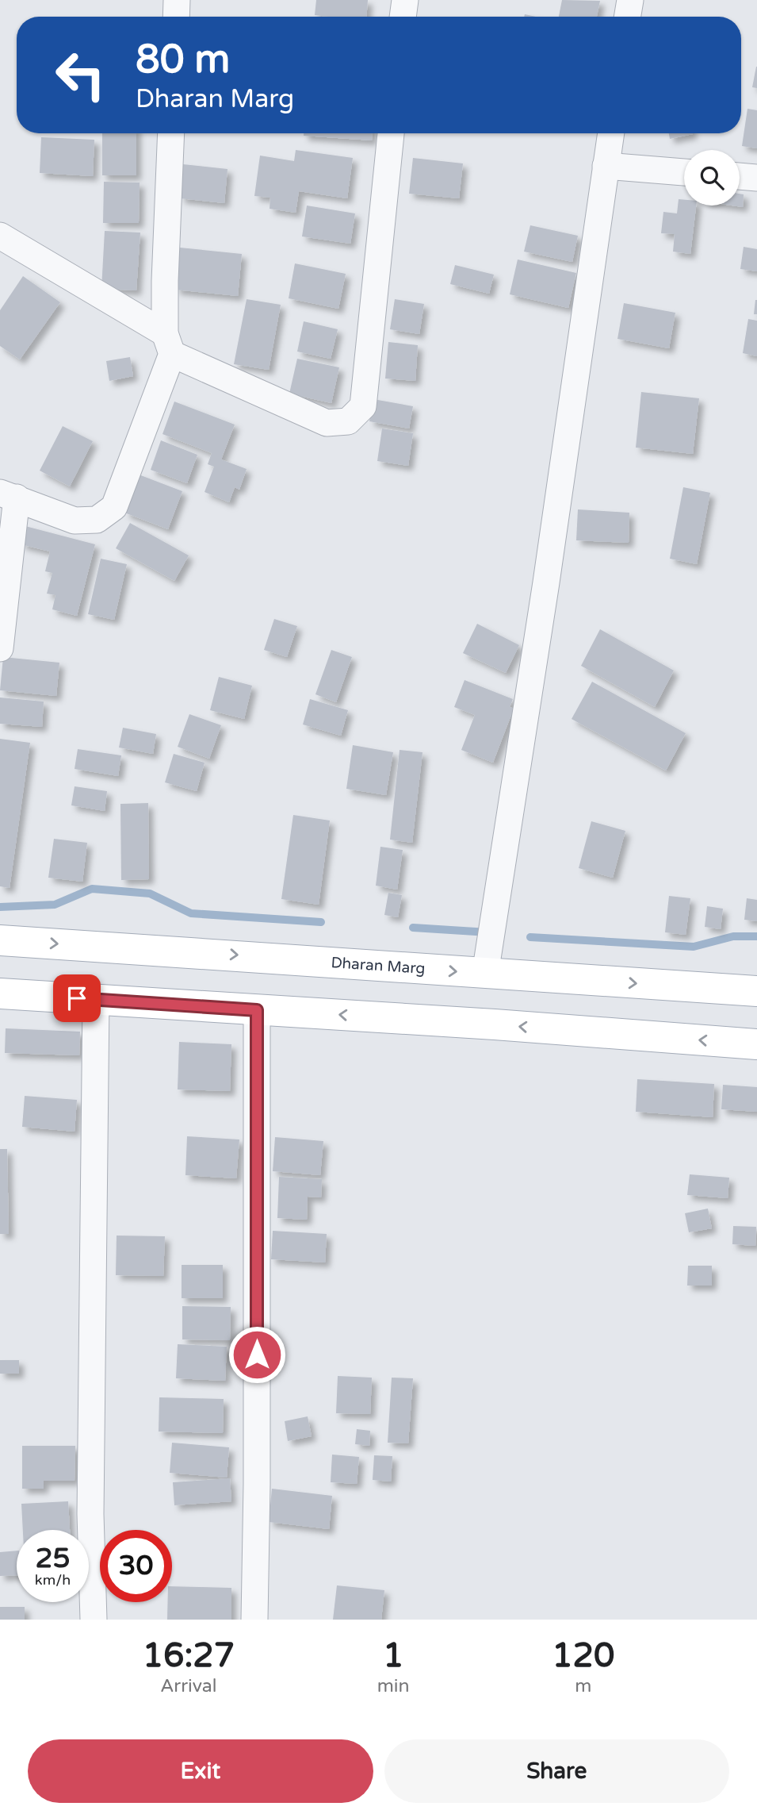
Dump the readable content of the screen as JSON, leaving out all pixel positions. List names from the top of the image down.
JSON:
{
  "streets": {
    "main road": ["Dharan Marg"]
  },
  "page": {
    "turn": ["80 m", "Dharan Marg"],
    "speed": "25 km/h",
    "limit": "30",
    "eta": [
      "16:27",
      "Arrival",
      "1",
      "min",
      "120",
      "m"
    ],
    "buttons": ["Exit", "Share"]
  }
}
